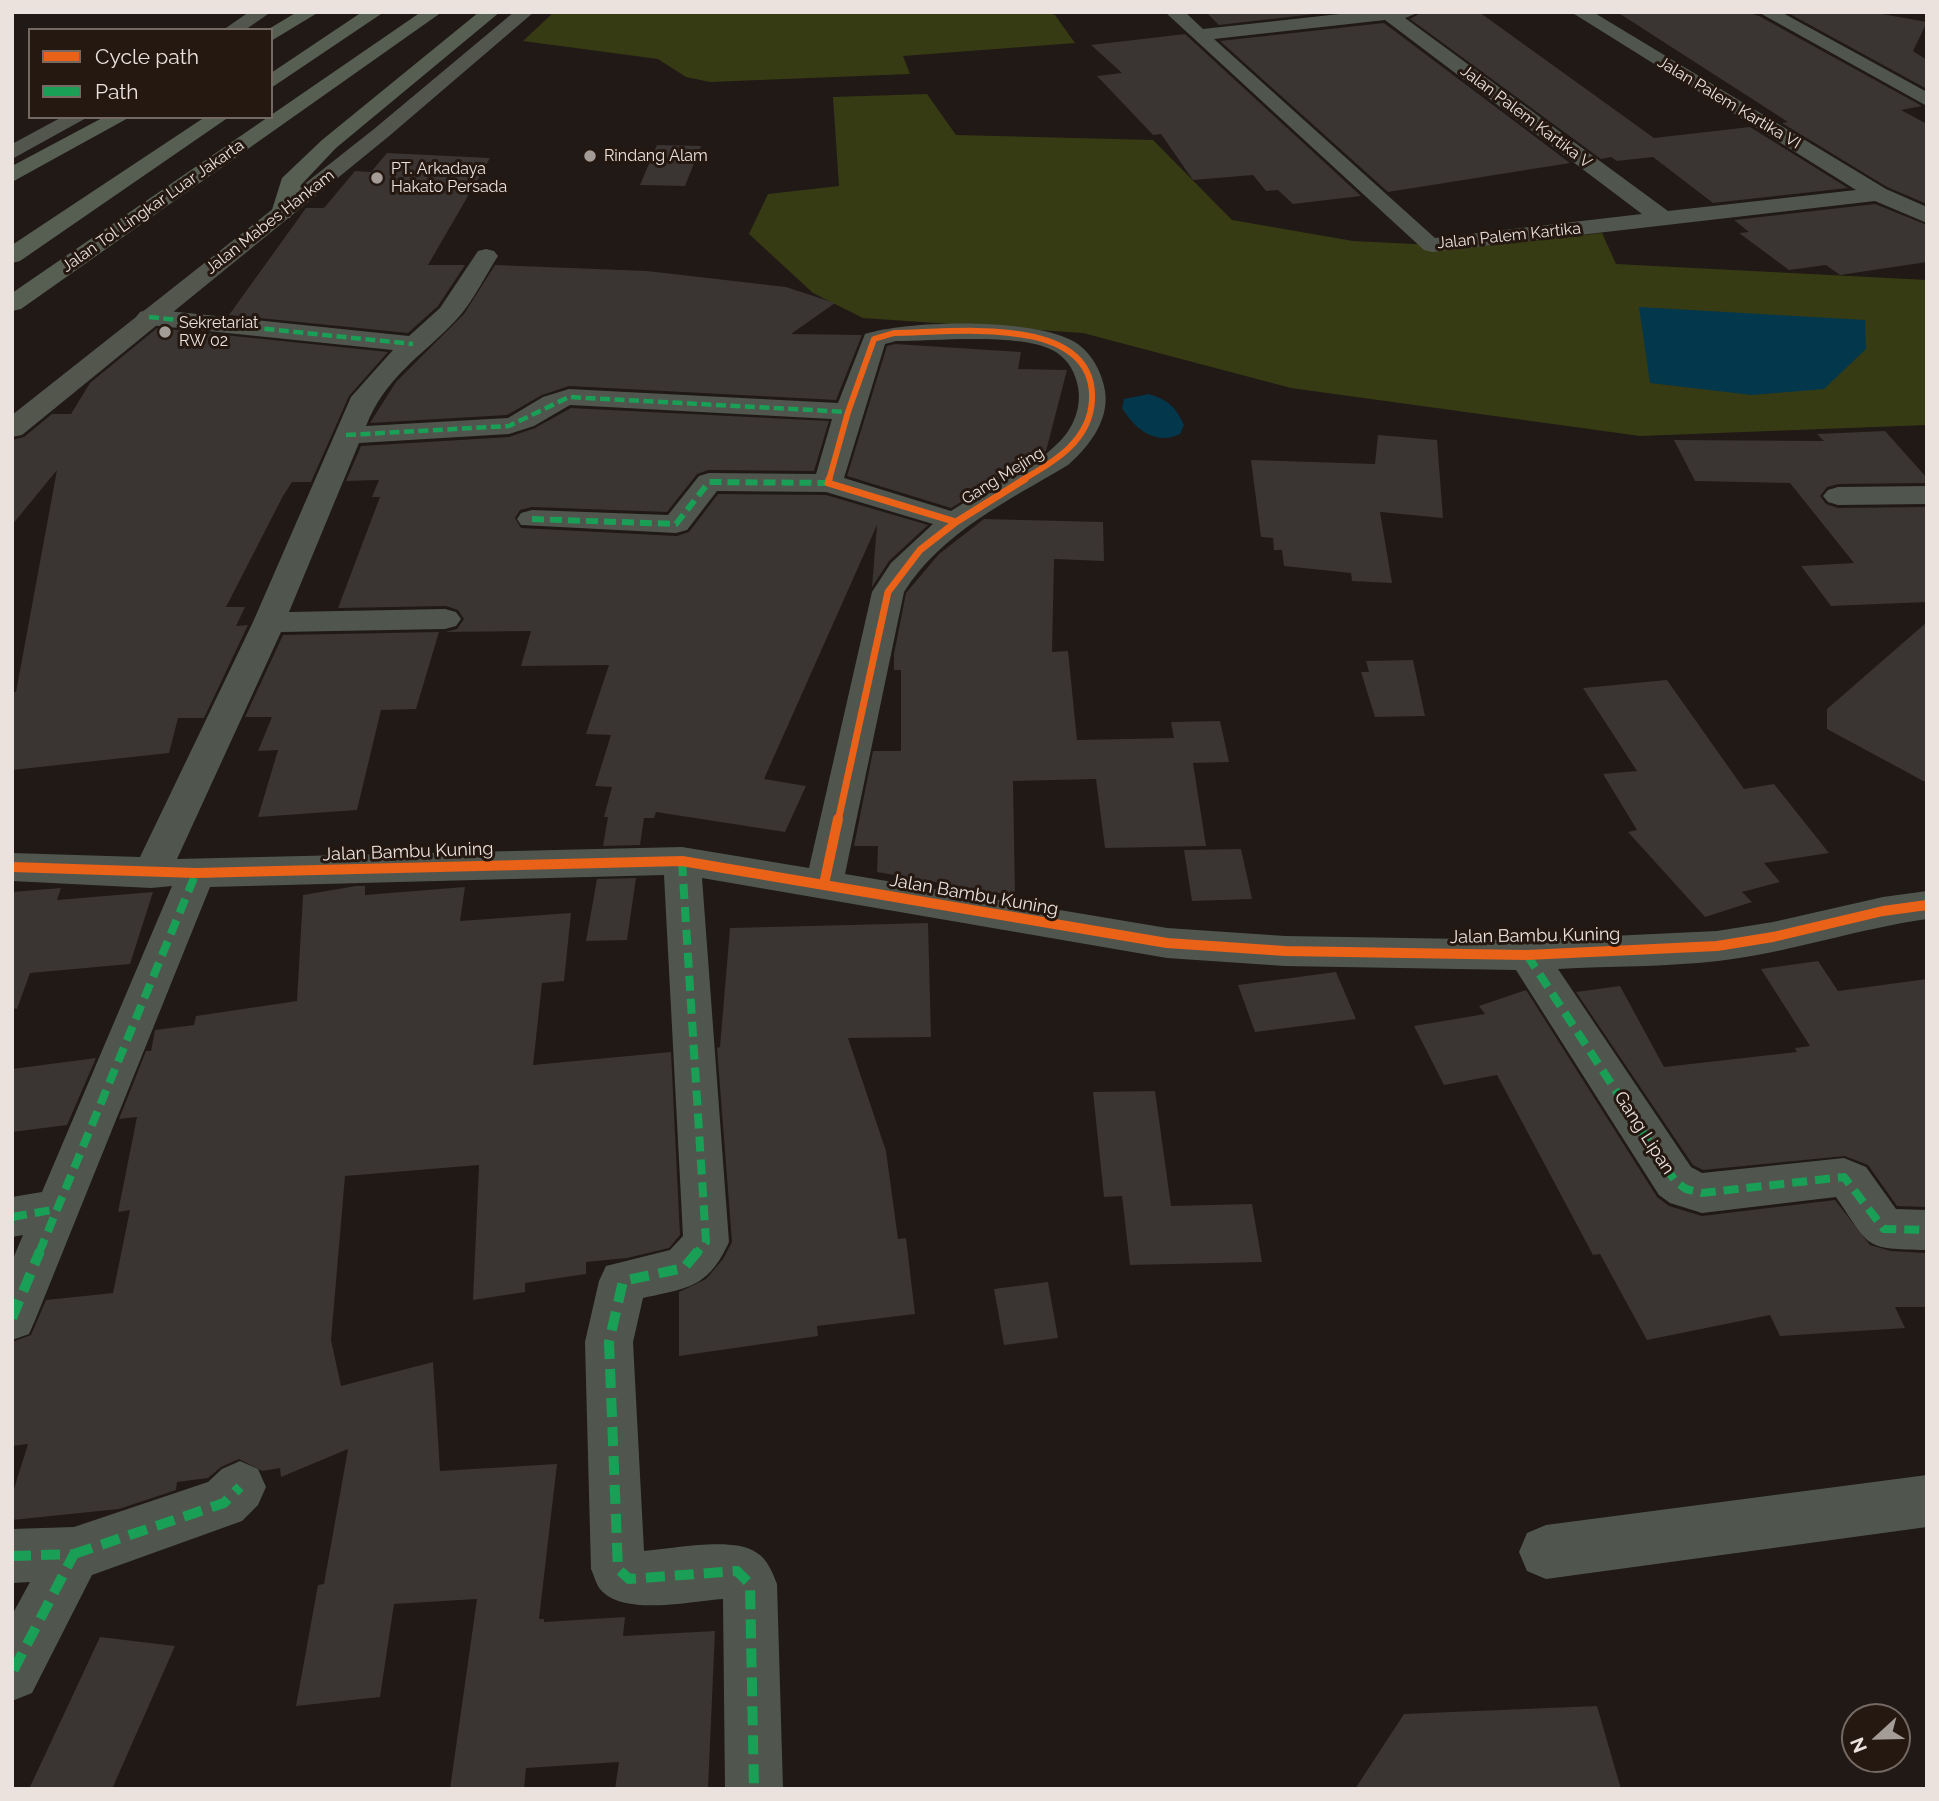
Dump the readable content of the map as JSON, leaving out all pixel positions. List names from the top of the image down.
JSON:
{
  "streets": {
    "highway": ["Jalan Tol Lingkar Luar Jakarta"],
    "main road": ["Jalan Mabes Hankam"],
    "street": [
      "Jalan Palem Kartika VI",
      "Jalan Palem Kartika V",
      "Jalan Palem Kartika",
      "Gang Mejing",
      "Jalan Bambu Kuning",
      "Gang Lipan"
    ]
  },
  "crossings": [
    ["Jalan Palem Kartika VI", "Jalan Palem Kartika"],
    ["Jalan Palem Kartika V", "Jalan Palem Kartika"],
    ["Gang Mejing", "Jalan Bambu Kuning"],
    ["Jalan Bambu Kuning", "Gang Lipan"]
  ],
  "places": ["Rindang Alam", "PT. Arkadaya Hakato Persada", "Sekretariat RW 02"],
  "legend": ["Cycle path", "Path"],
  "north": "left"
}
